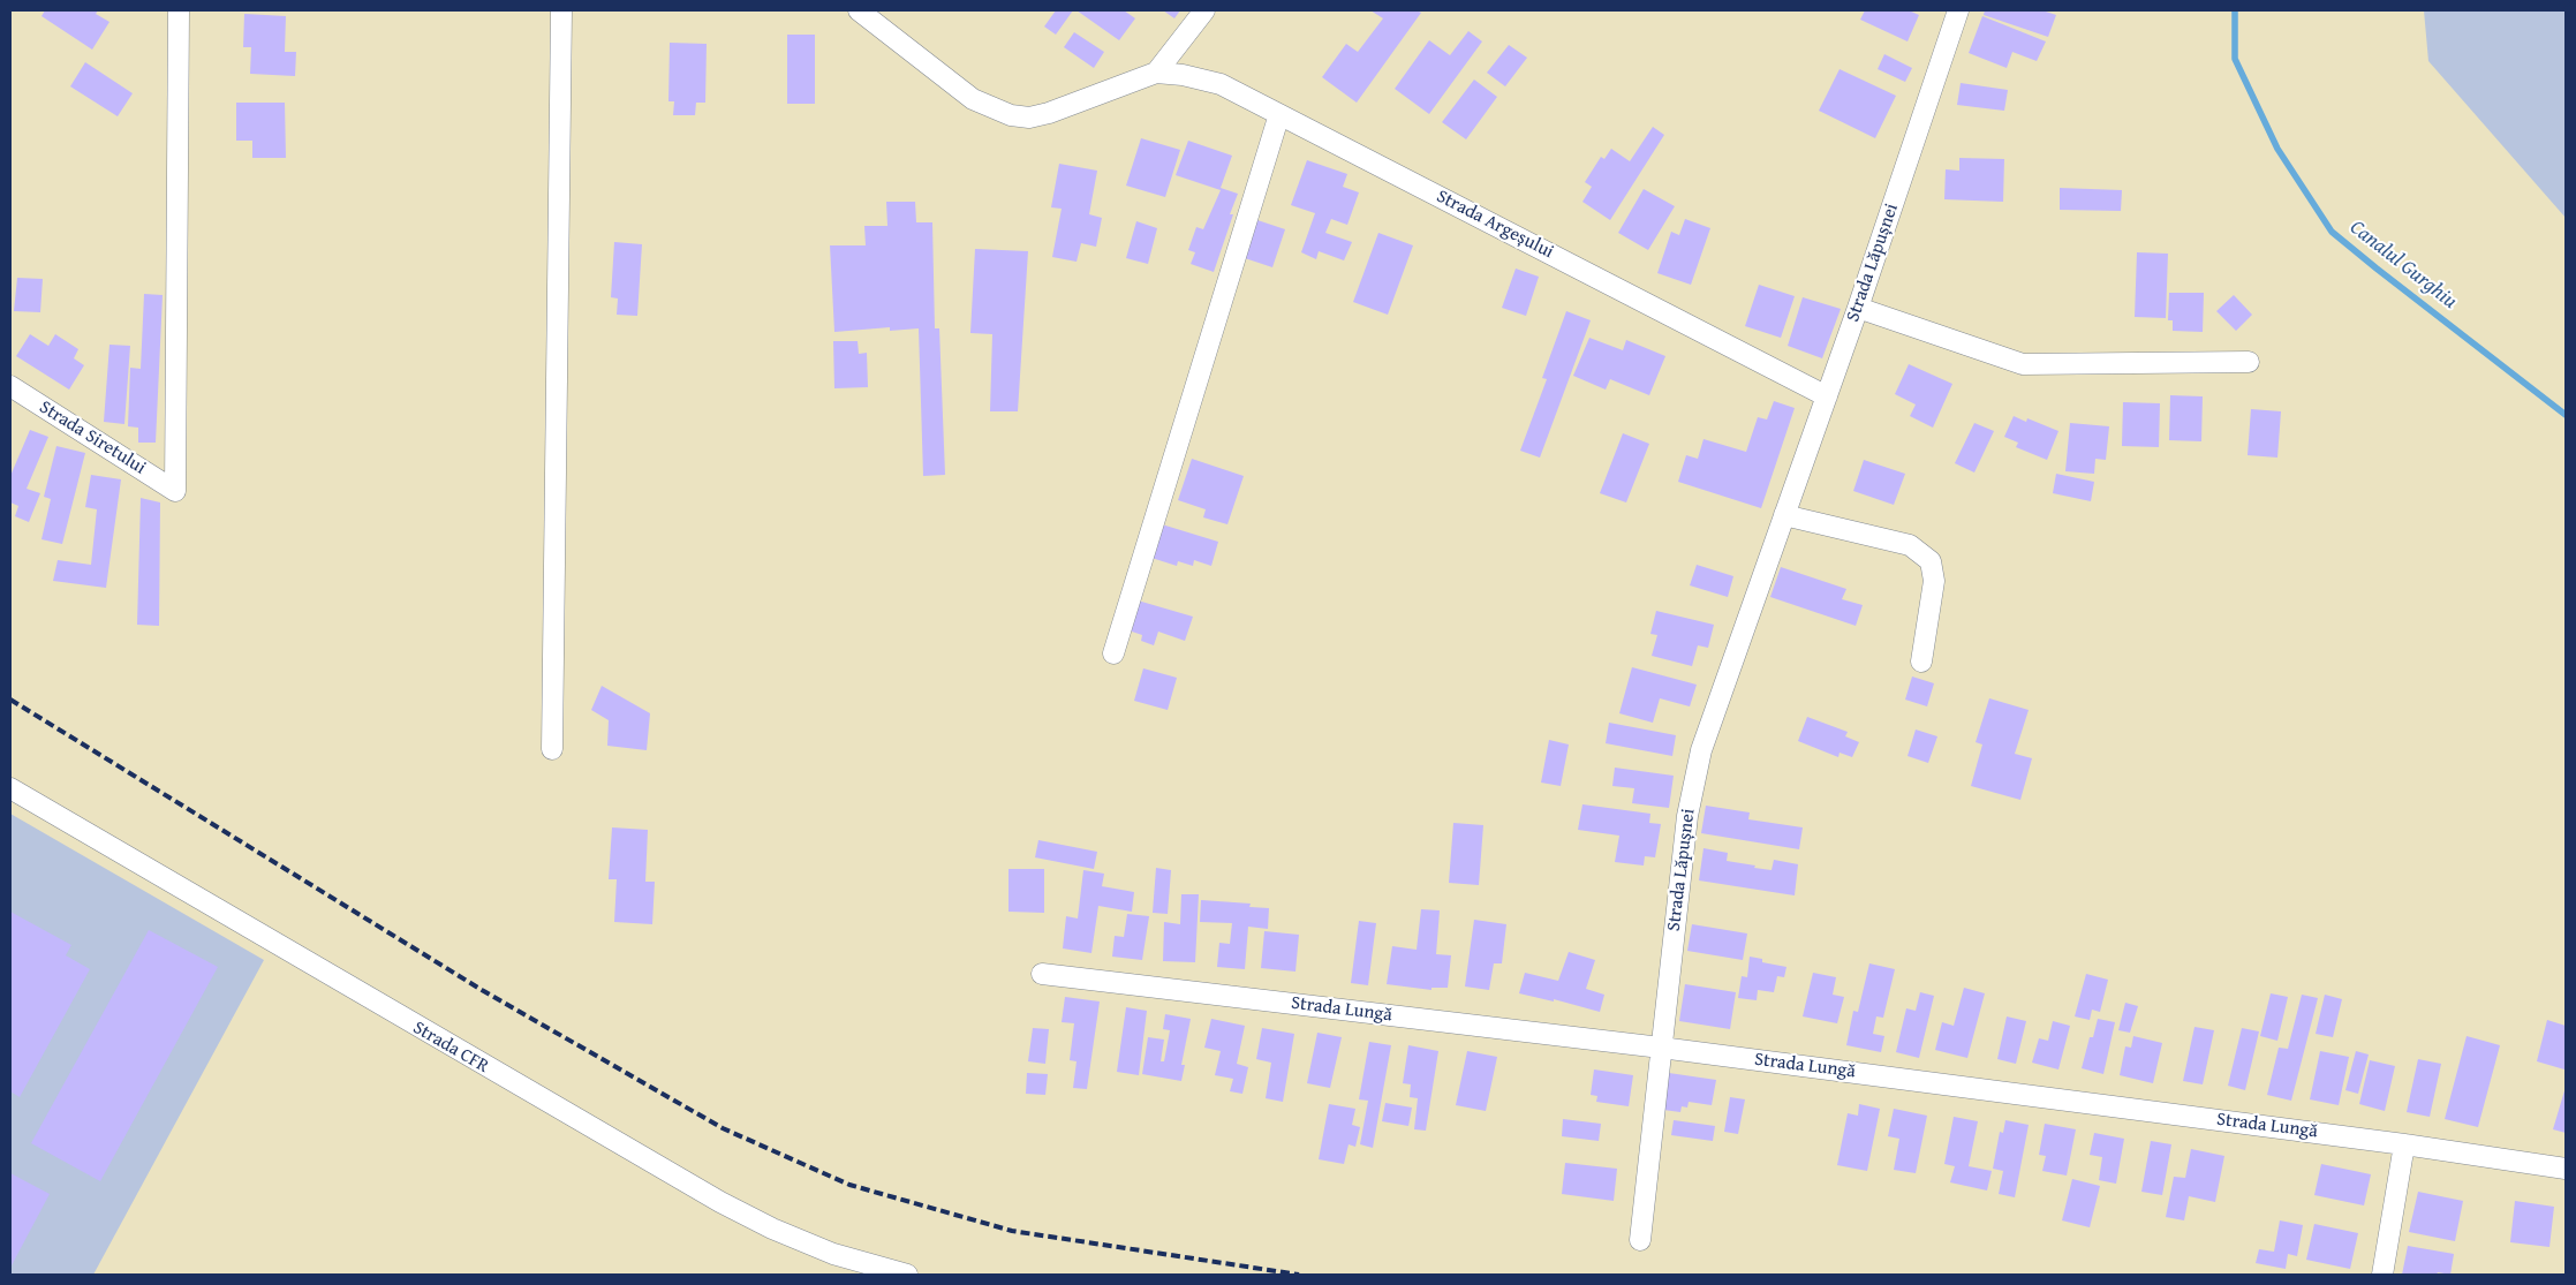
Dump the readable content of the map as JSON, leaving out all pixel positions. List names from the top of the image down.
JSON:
{
  "streets": {
    "street": [
      "Strada Argeșului",
      "Strada Lăpușnei",
      "Strada Siretului",
      "Strada Lungă",
      "Strada CFR"
    ]
  },
  "crossings": [
    ["Strada Argeșului", "Strada Lăpușnei"],
    ["Strada Lăpușnei", "Strada Lungă"]
  ],
  "water": ["Canalul Gurghiu"]
}
